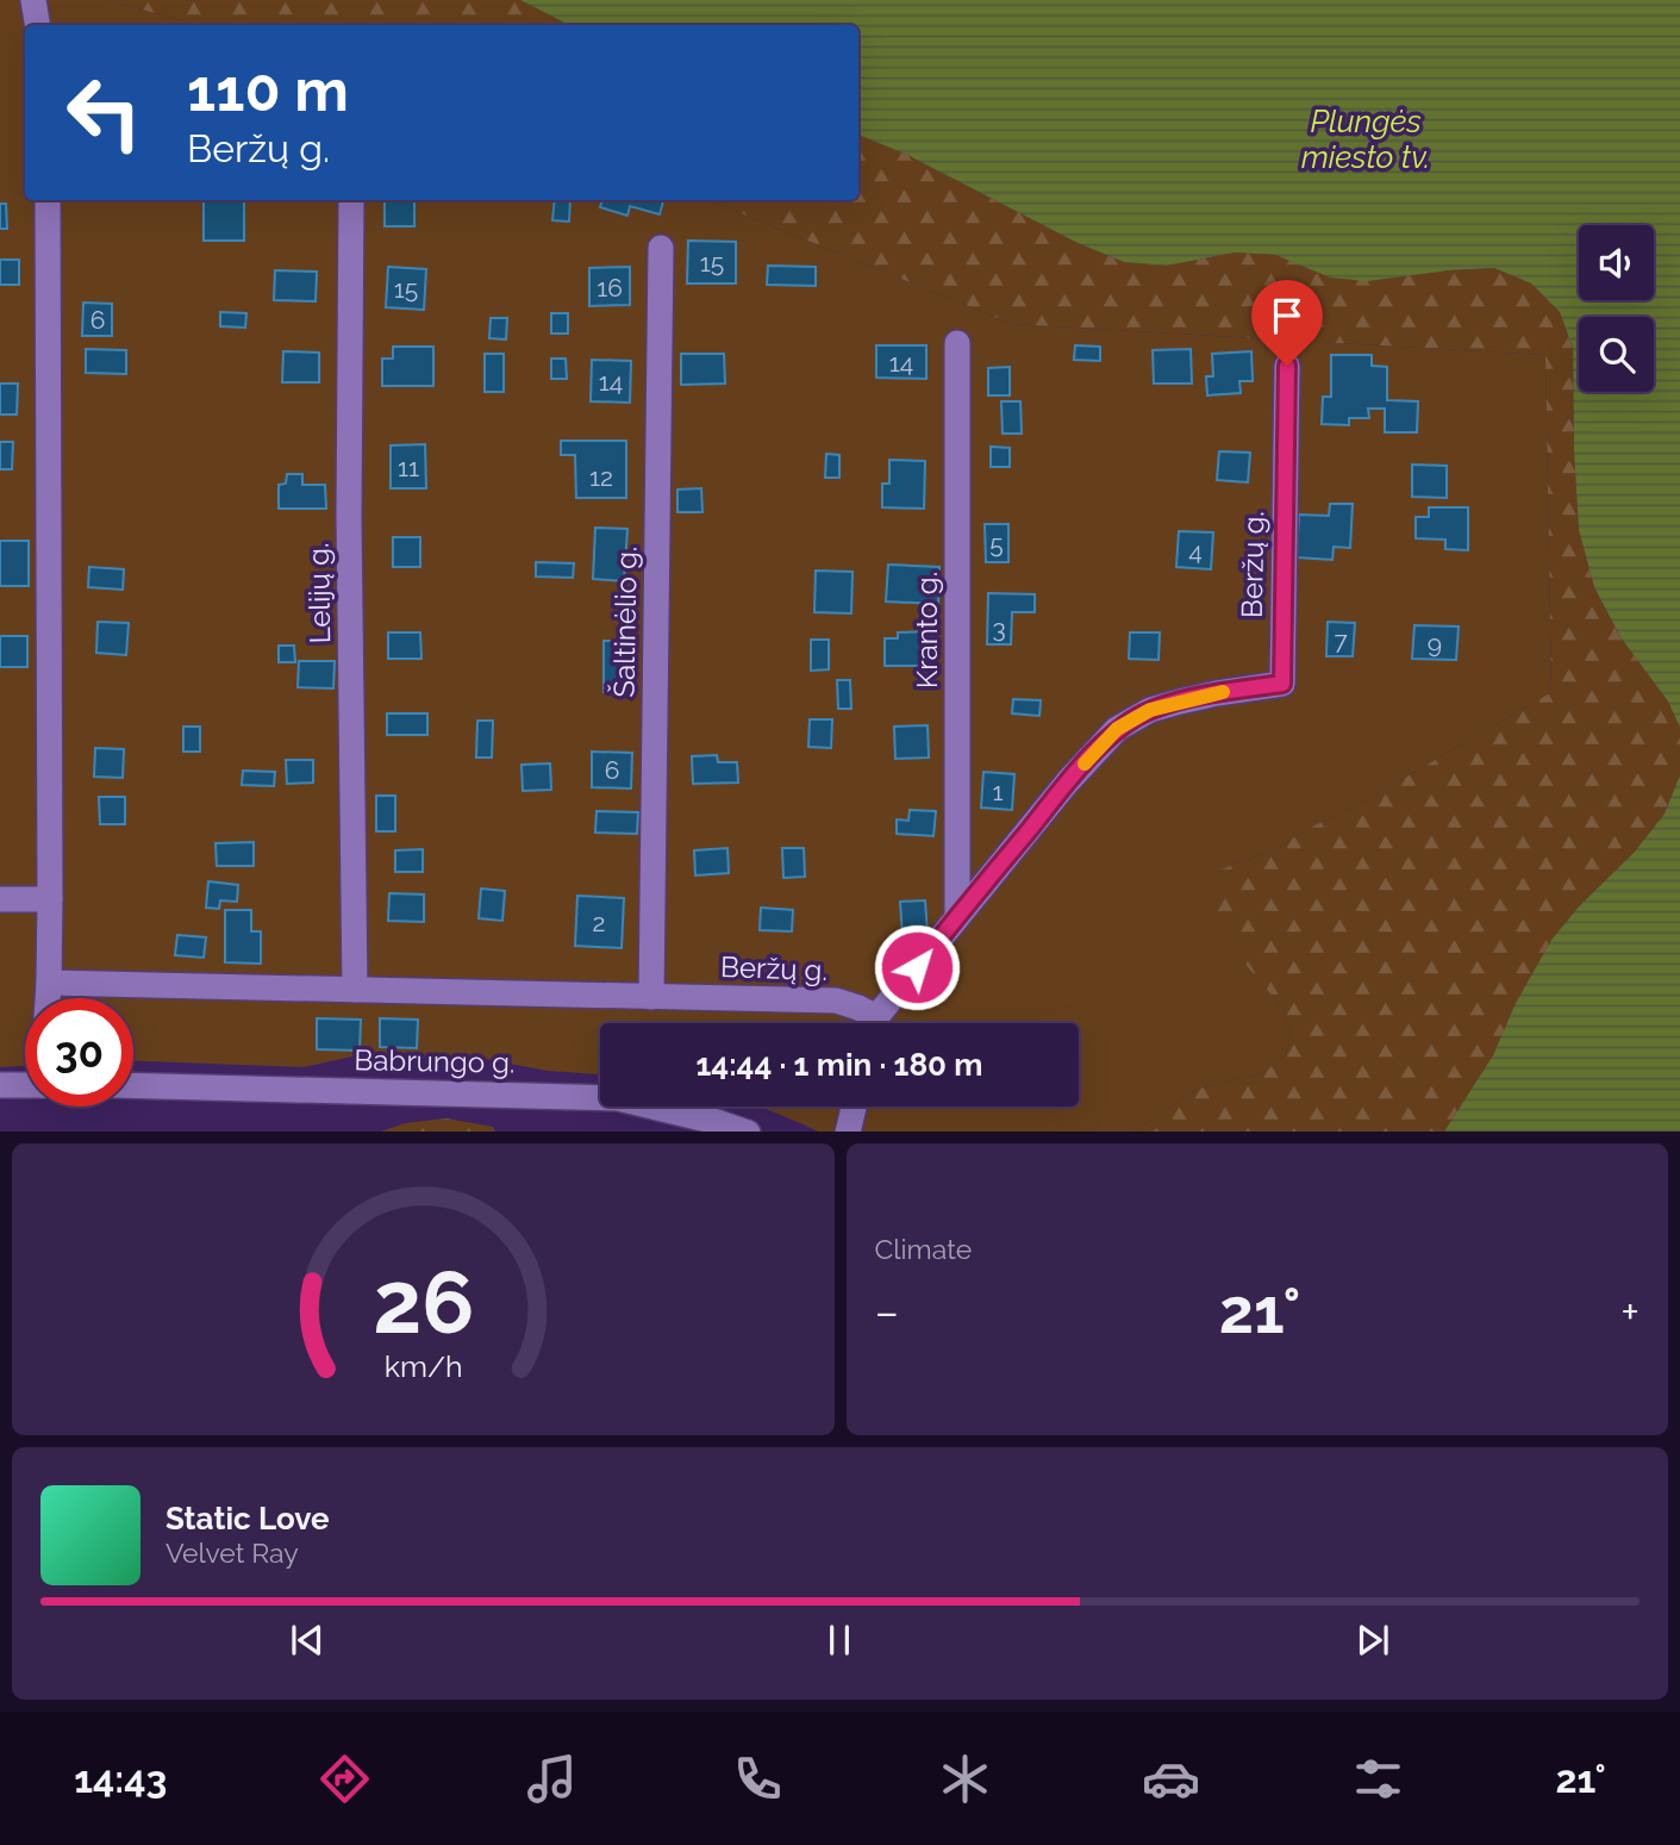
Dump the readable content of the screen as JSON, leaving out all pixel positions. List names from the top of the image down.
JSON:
{
  "streets": {
    "street": [
      "Beržų g.",
      "Lelijų g.",
      "Šaltinėlio g.",
      "Kranto g.",
      "Babrungo g."
    ]
  },
  "crossings": [
    ["Beržų g.", "Lelijų g."],
    ["Beržų g.", "Šaltinėlio g."],
    ["Beržų g.", "Kranto g."]
  ],
  "water": ["Plungės miesto tv."],
  "house_numbers": [
    "15",
    "16",
    "15",
    "6",
    "14",
    "14",
    "11",
    "12",
    "5",
    "4",
    "3",
    "7",
    "9",
    "6",
    "1",
    "2"
  ],
  "page": {
    "turn": ["110 m", "Beržų g."],
    "limit": "30",
    "trip": "14:44 · 1 min · 180 m",
    "tile": "Climate",
    "heat": ["−", "21°", "+"],
    "song": ["Static Love", "Velvet Ray"],
    "tabs": ["14:43", "21°"],
    "gauge": ["26", "km/h"]
  }
}
